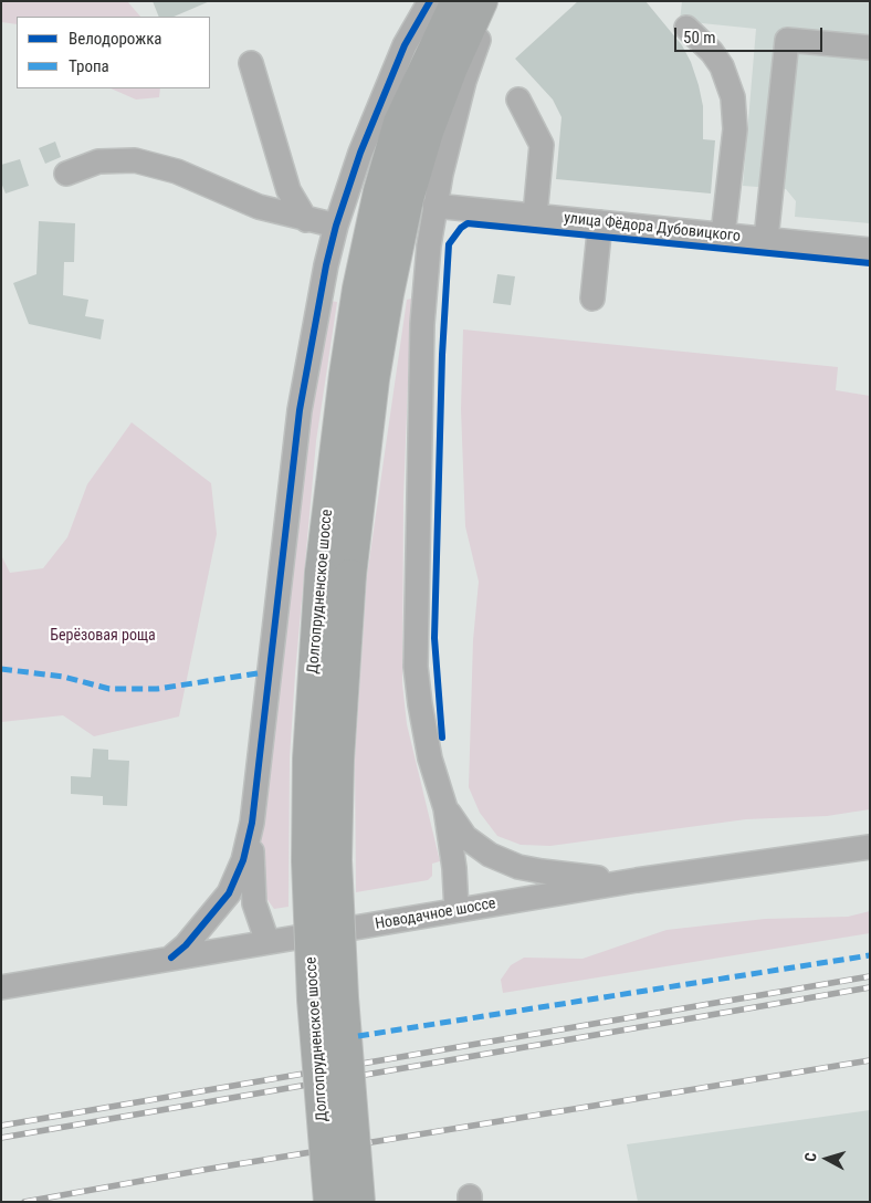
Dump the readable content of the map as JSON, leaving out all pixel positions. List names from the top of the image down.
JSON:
{
  "streets": {
    "main road": ["Долгопрудненское шоссе"],
    "street": ["улица Фёдора Дубовицкого", "Новодачное шоссе"]
  },
  "parks": ["Берёзовая роща"],
  "legend": ["Велодорожка", "Тропа"],
  "scale_bar": "50 m",
  "north": "left"
}
